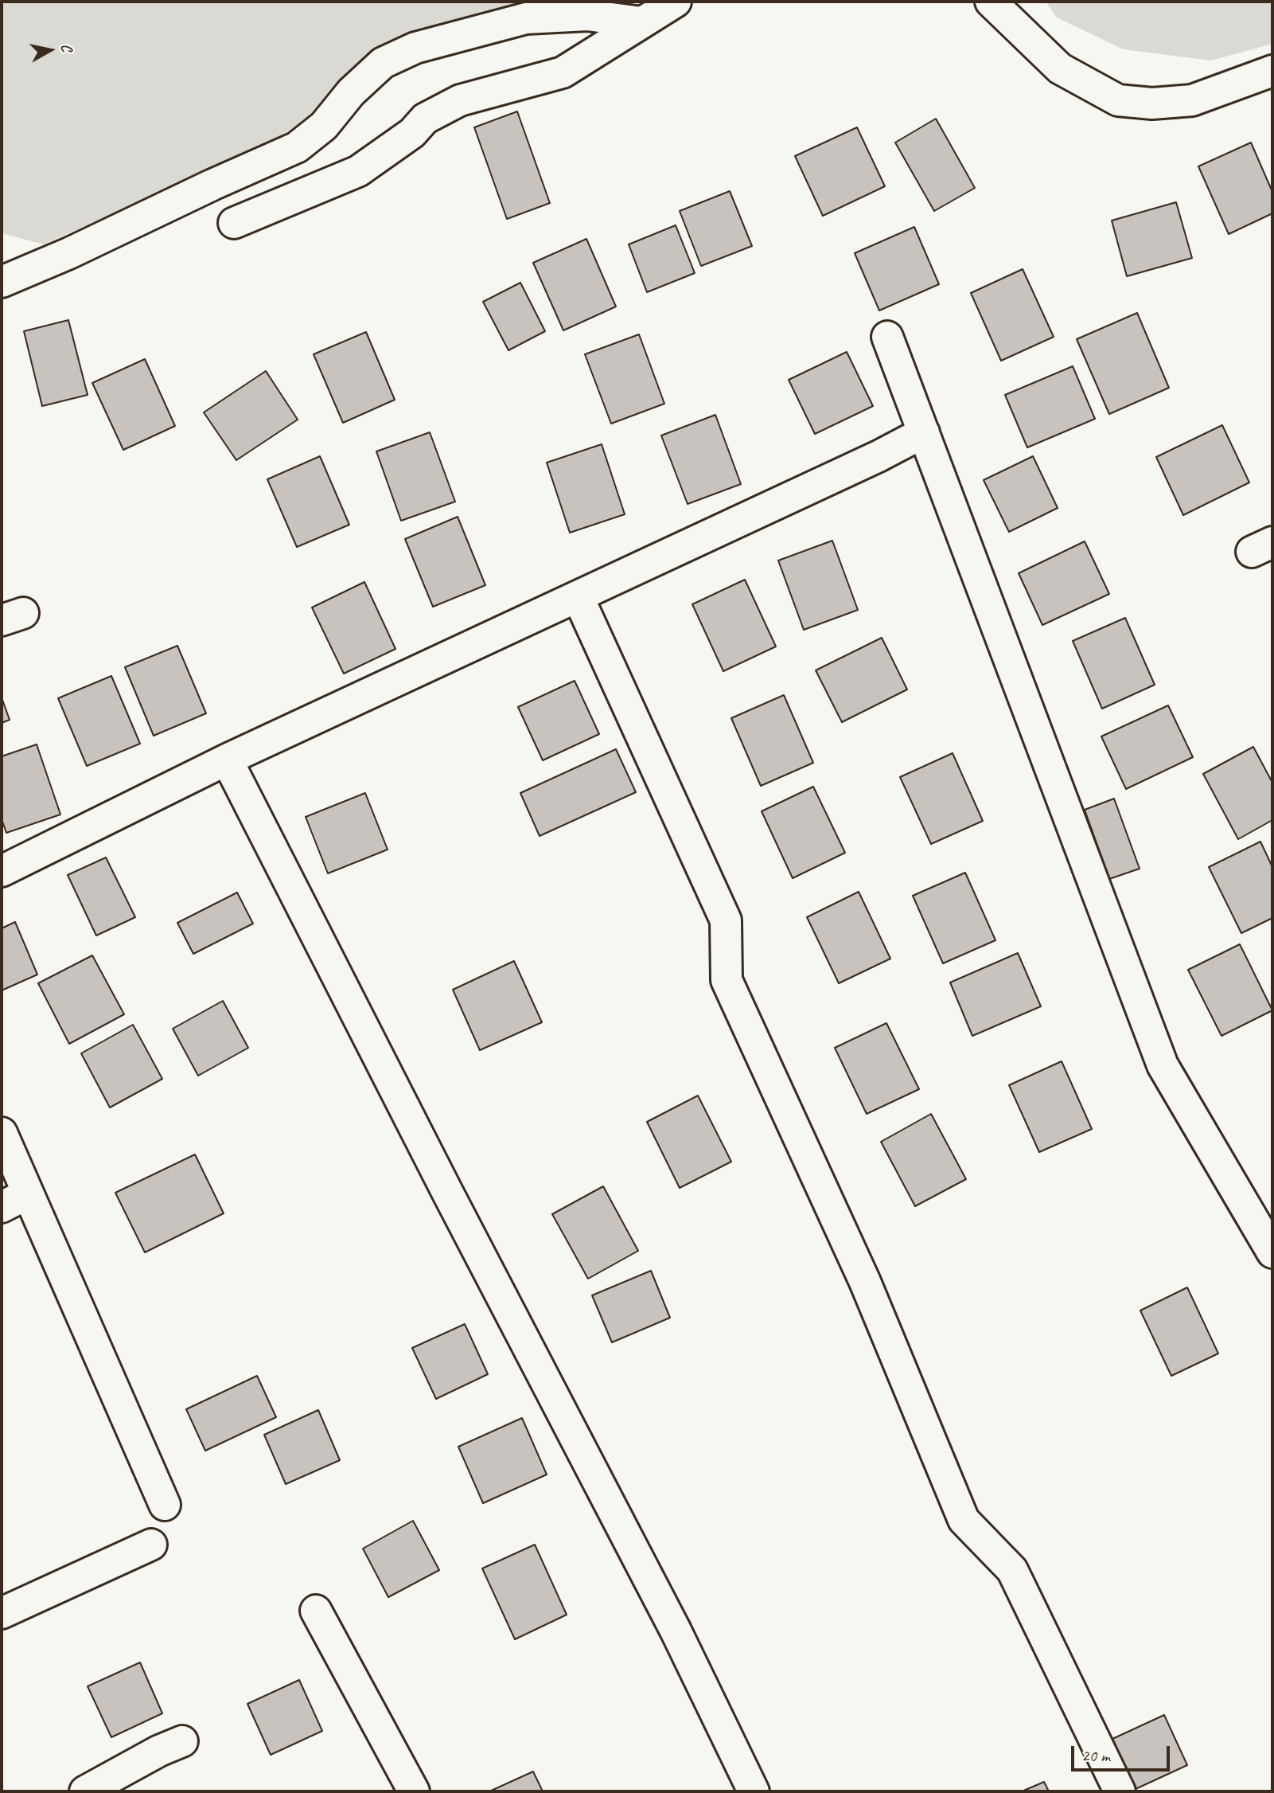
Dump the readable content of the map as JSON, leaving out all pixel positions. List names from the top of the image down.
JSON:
{
  "scale_bar": "20 m",
  "north": "right"
}
